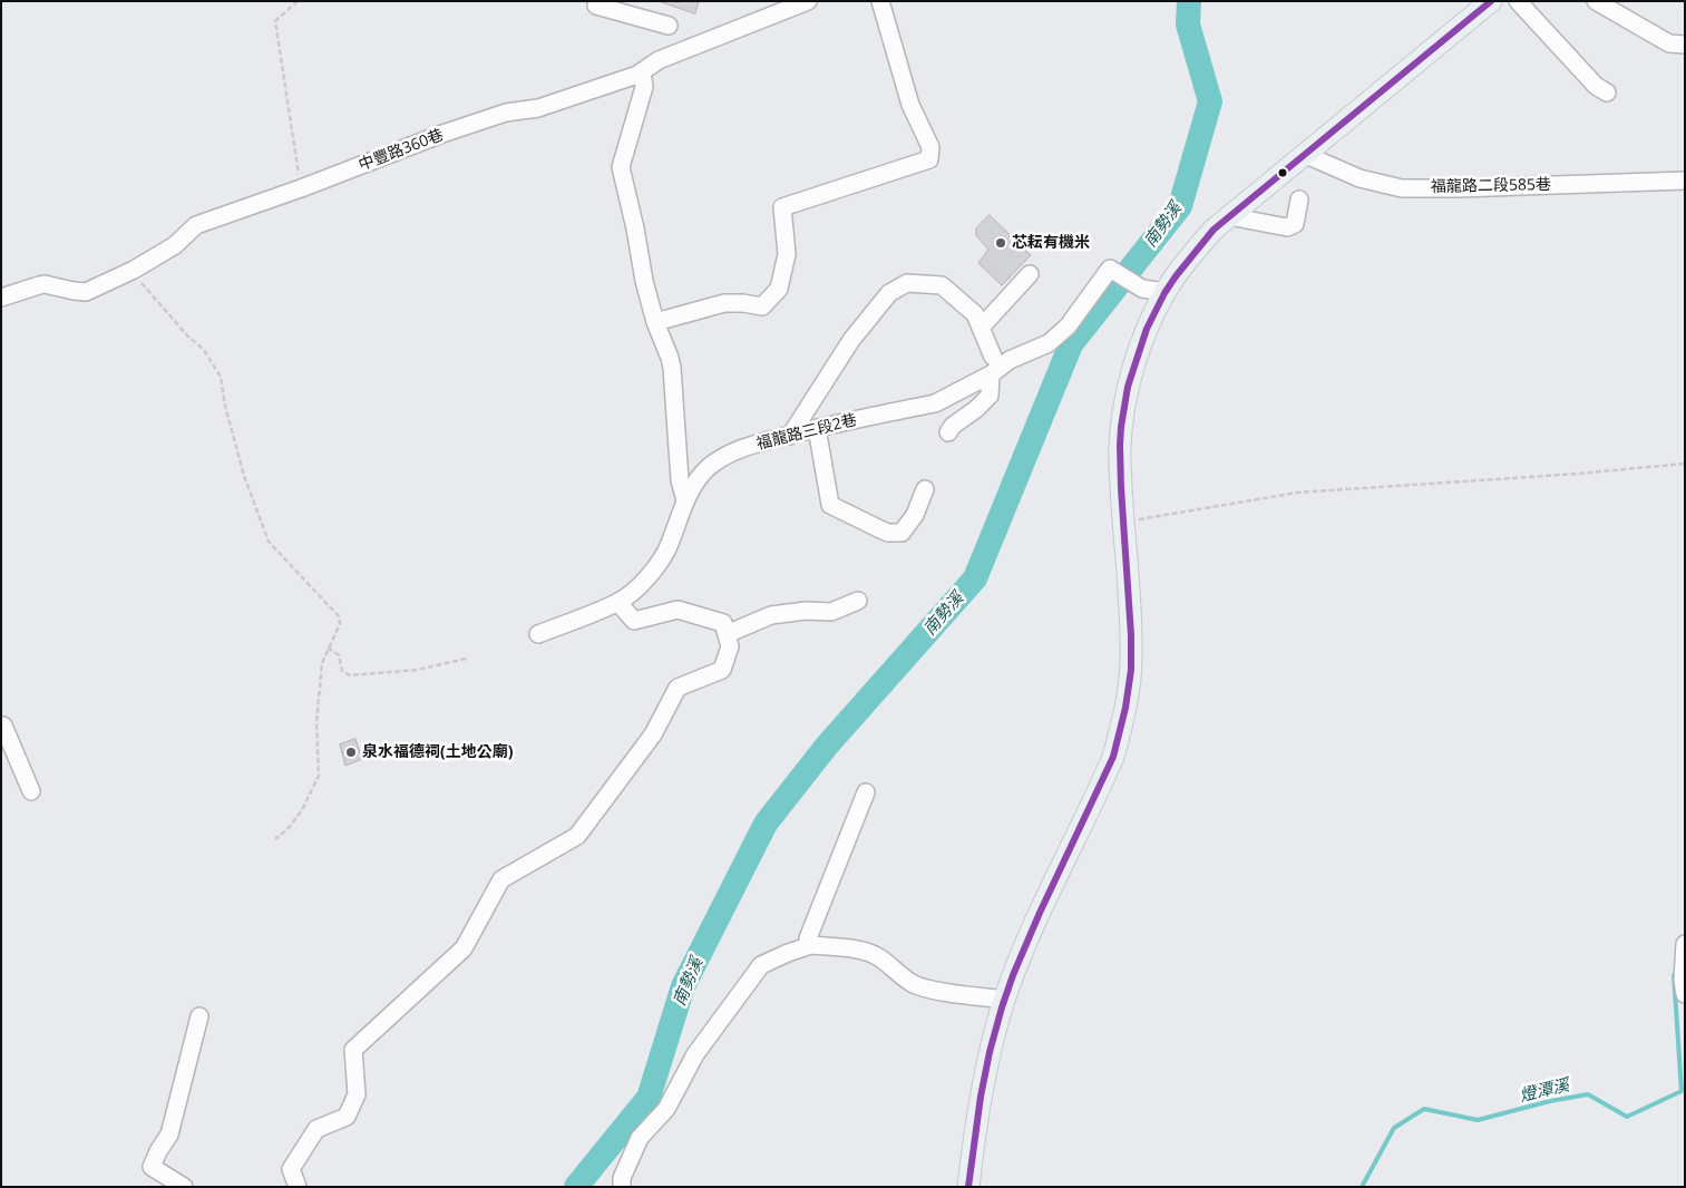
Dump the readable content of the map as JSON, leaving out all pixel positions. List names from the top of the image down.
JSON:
{
  "streets": {
    "street": ["中豐路360巷", "福龍路二段585巷", "福龍路三段2巷"]
  },
  "water": ["南勢溪", "燈潭溪"],
  "places": ["芯耘有機米", "泉水福德祠(土地公廟)"]
}
